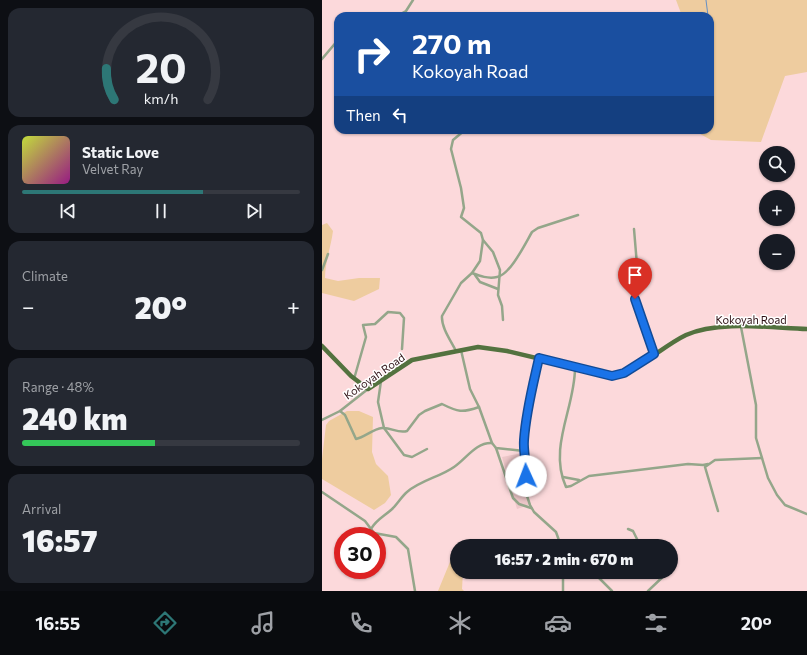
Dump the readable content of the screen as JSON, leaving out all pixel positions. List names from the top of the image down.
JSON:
{
  "streets": {
    "main road": ["Kokoyah Road"]
  },
  "page": {
    "turn": ["270 m", "Kokoyah Road"],
    "then": "Then",
    "song": ["Static Love", "Velvet Ray"],
    "map_buttons": ["+", "−"],
    "tile": [
      "Climate",
      ["Range · 48%", "240 km"],
      ["Arrival", "16:57"]
    ],
    "heat": ["−", "20°", "+"],
    "limit": "30",
    "trip": "16:57 · 2 min · 670 m",
    "tabs": ["16:55", "20°"],
    "gauge": ["20", "km/h"]
  }
}
